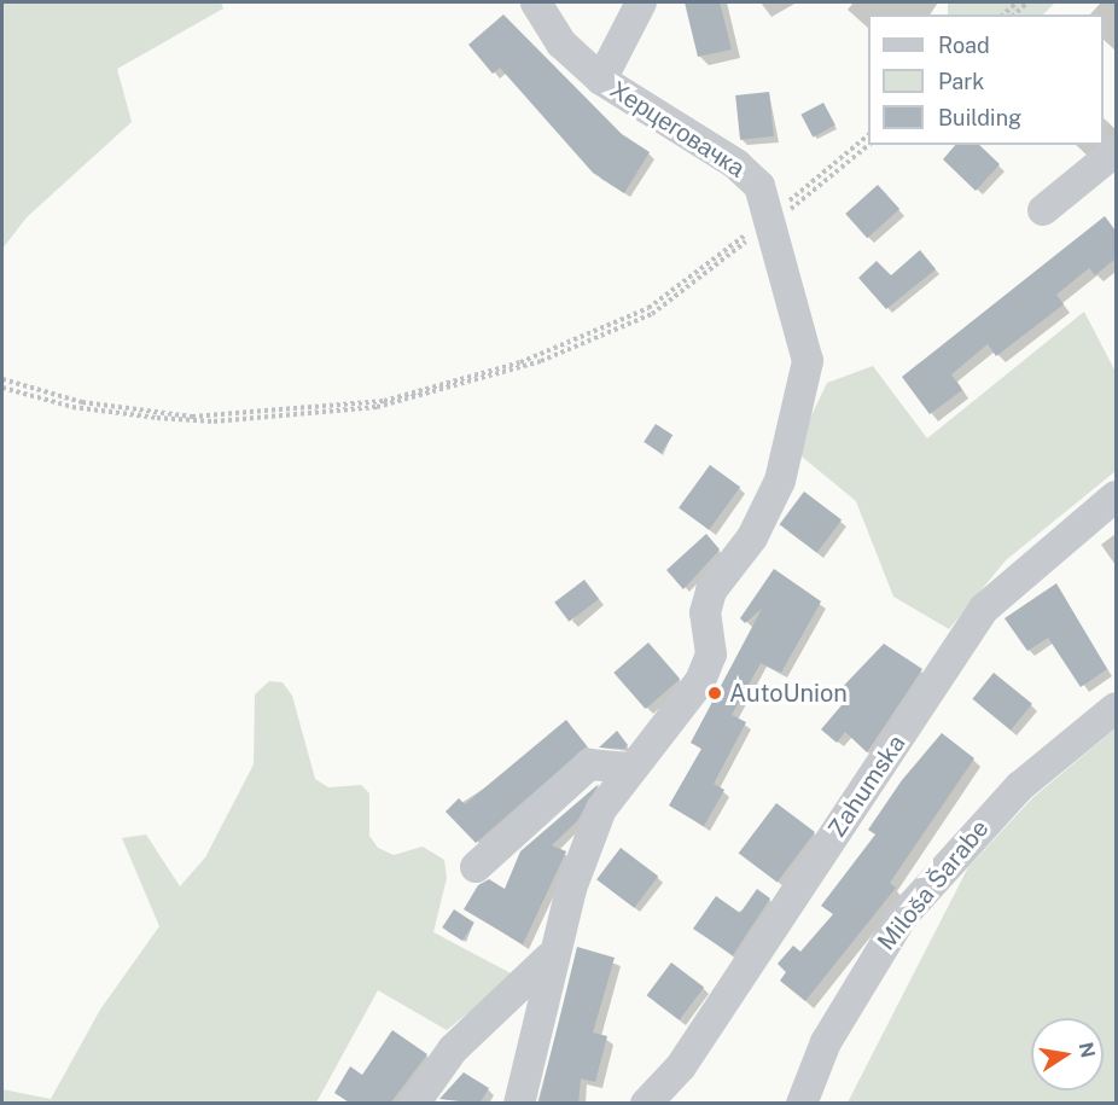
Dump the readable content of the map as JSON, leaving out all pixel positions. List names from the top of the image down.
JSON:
{
  "streets": {
    "street": ["Херцеговачка", "Zahumska", "Miloša Šarabe"]
  },
  "places": ["AutoUnion"],
  "legend": ["Road", "Park", "Building"],
  "north": "right"
}
